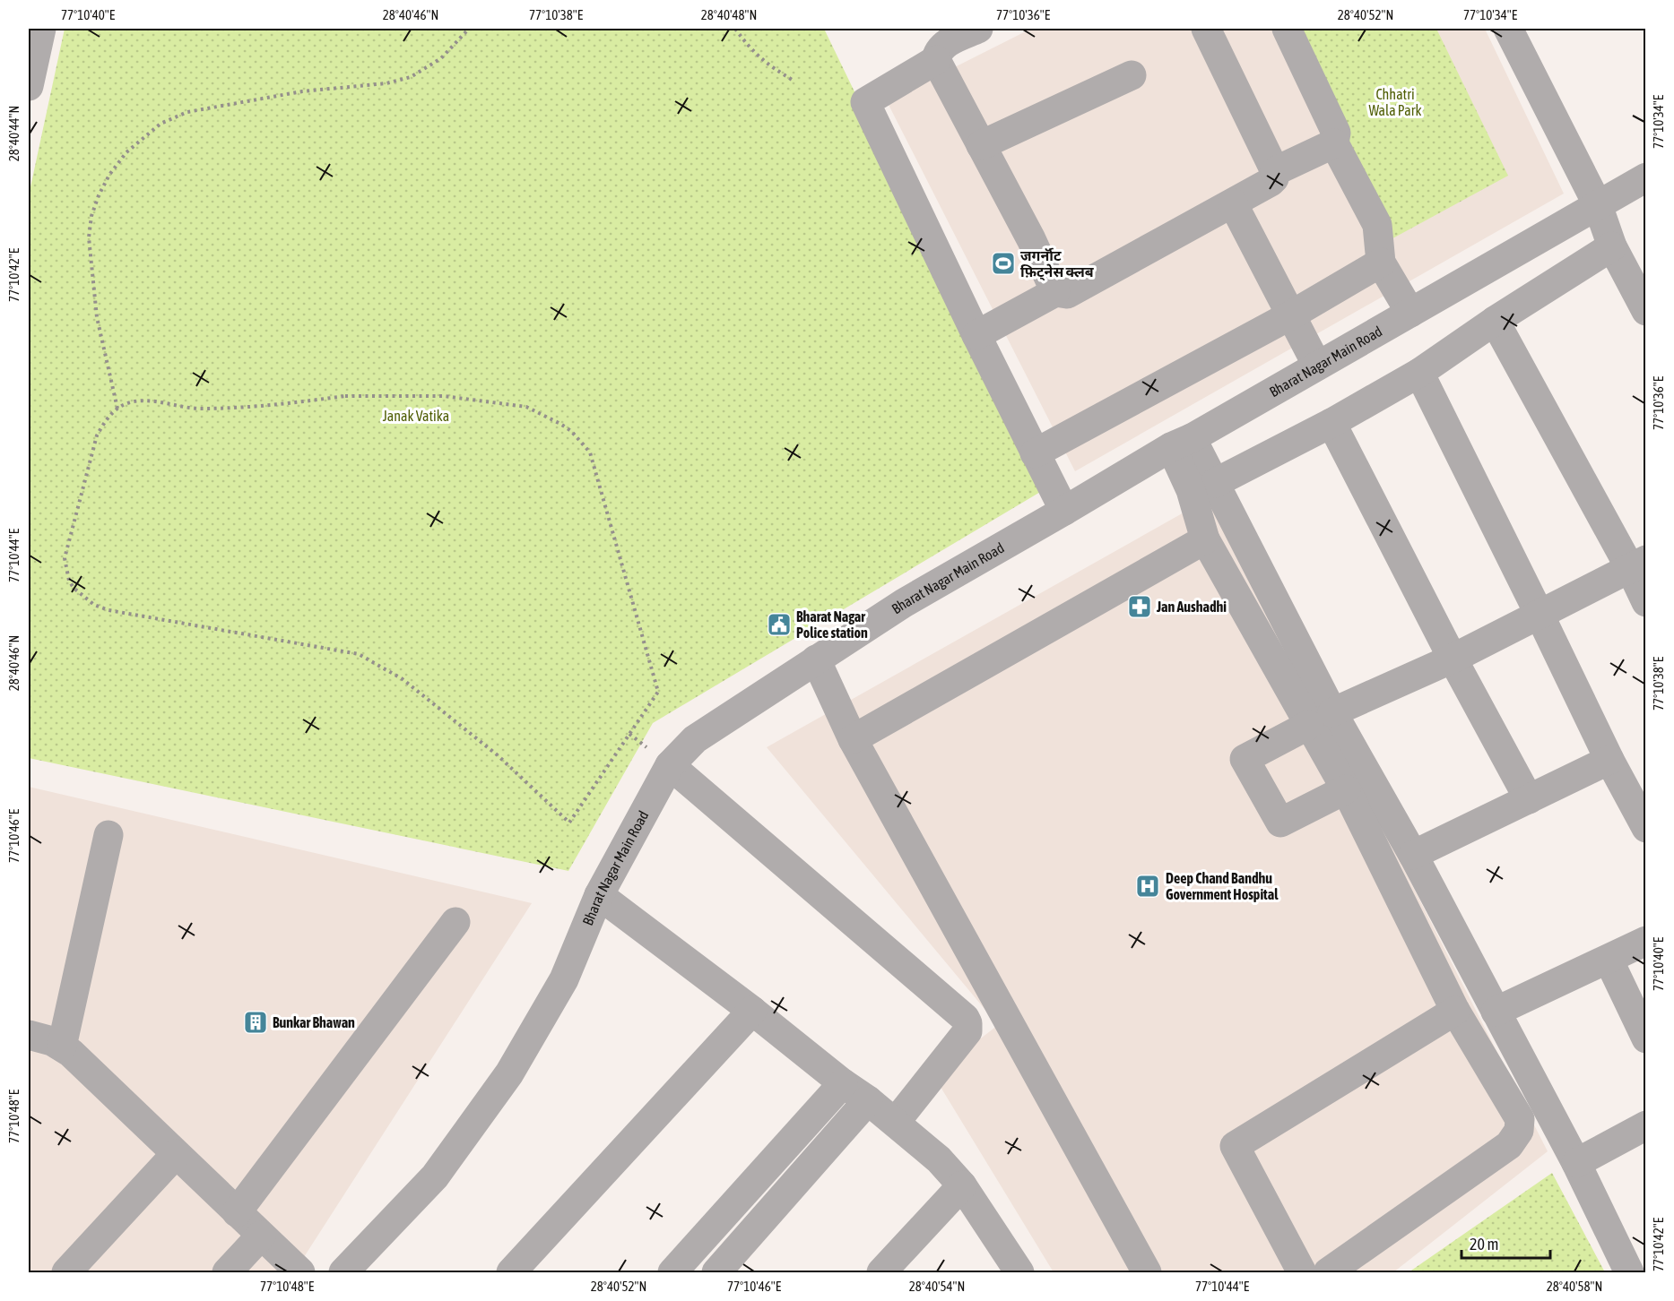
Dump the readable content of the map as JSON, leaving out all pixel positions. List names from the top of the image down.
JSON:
{
  "streets": {
    "street": ["Bharat Nagar Main Road"]
  },
  "parks": ["Chhatri Wala Park", "Janak Vatika"],
  "places": {
    "sports": ["जगर्नॉट फ़िट्नेस क्लब"],
    "pharmacy": ["Jan Aushadhi"],
    "public building": ["Bharat Nagar Police station"],
    "hospital": ["Deep Chand Bandhu Government Hospital"],
    "building": ["Bunkar Bhawan"]
  },
  "scale_bar": "20 m",
  "coordinates": [
    "77°10'40\"E",
    "28°40'46\"N",
    "77°10'38\"E",
    "28°40'48\"N",
    "77°10'36\"E",
    "28°40'52\"N",
    "77°10'34\"E",
    "28°40'44\"N",
    "77°10'42\"E",
    "77°10'44\"E",
    "77°10'46\"E",
    "77°10'48\"E",
    "28°40'54\"N",
    "28°40'58\"N"
  ]
}
